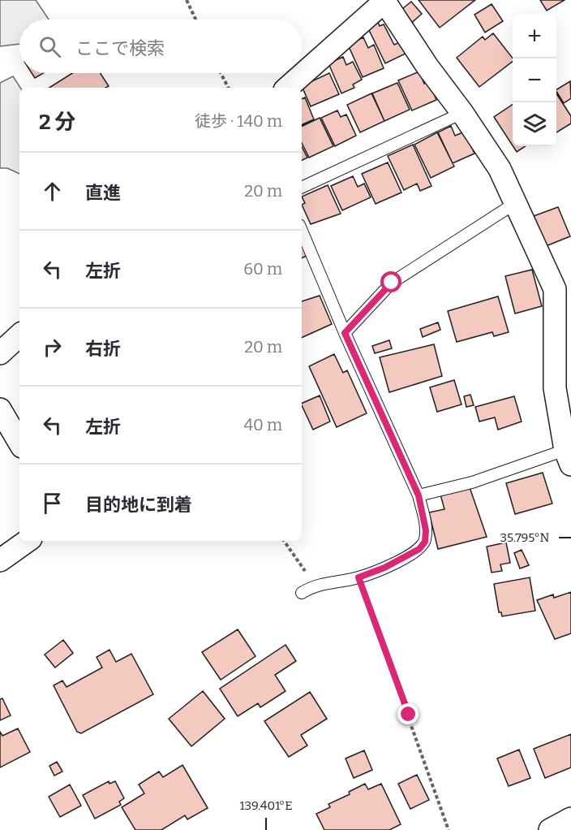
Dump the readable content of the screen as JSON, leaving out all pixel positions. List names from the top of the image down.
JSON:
{
  "page": {
    "map_buttons": ["+", "−"],
    "search": "ここで検索",
    "heading": ["2 分", "徒歩 · 140 m"],
    "list": [
      ["直進", "20 m"],
      ["左折", "60 m"],
      ["右折", "20 m"],
      ["左折", "40 m"],
      "目的地に到着"
    ]
  },
  "coordinates": ["35.795°N", "139.401°E"]
}
